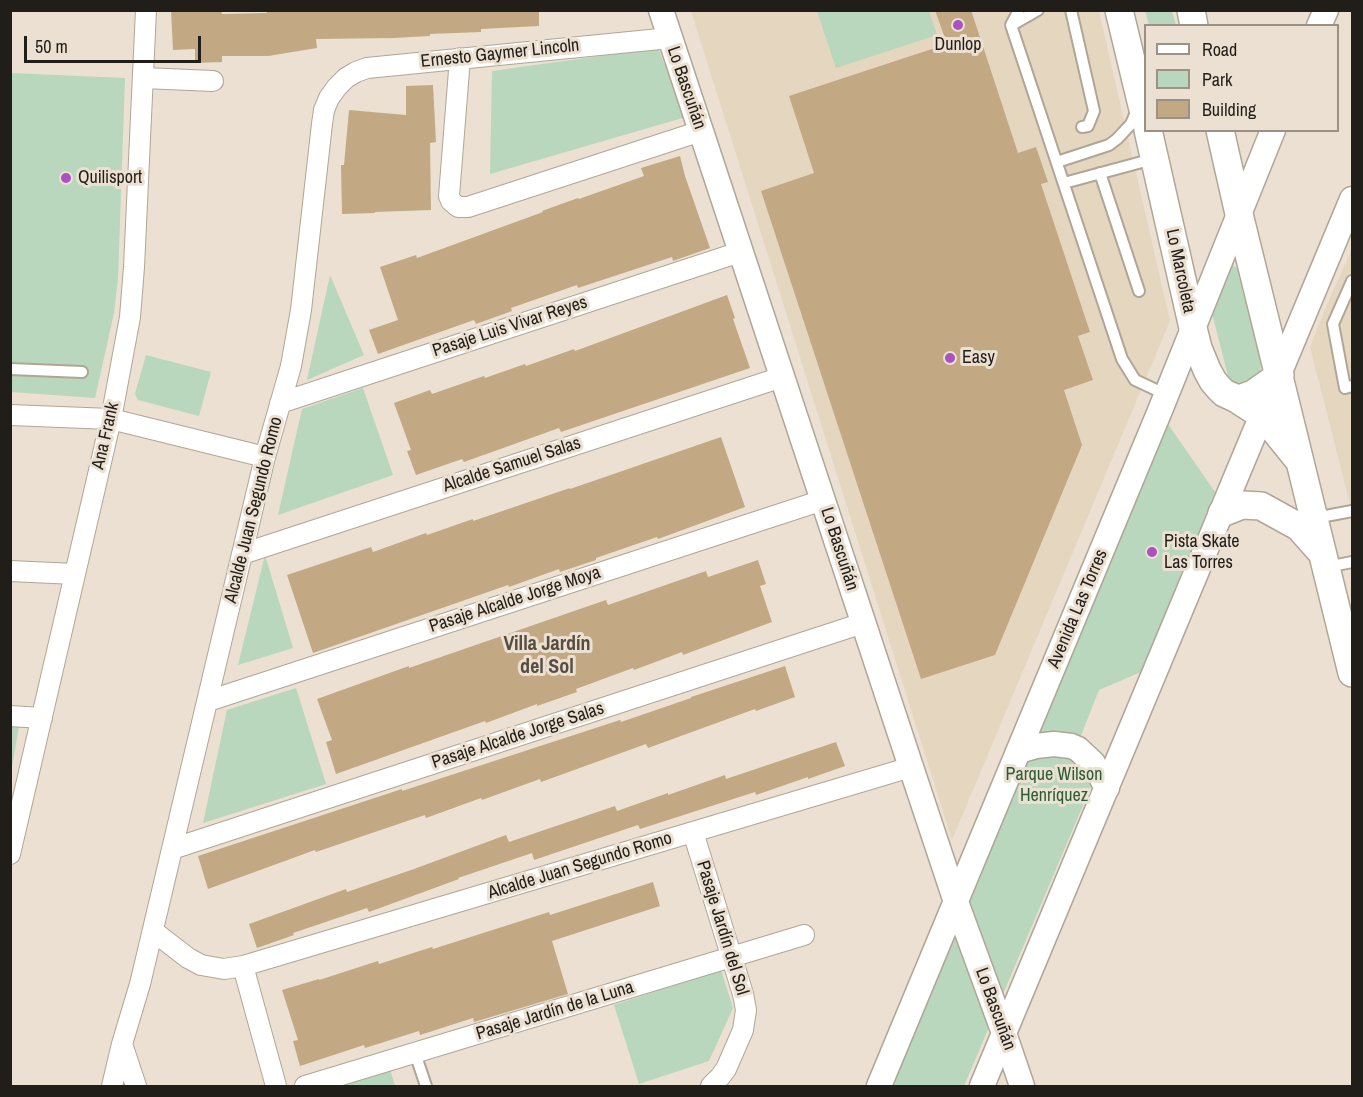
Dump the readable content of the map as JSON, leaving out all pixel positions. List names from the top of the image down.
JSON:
{
  "streets": {
    "main road": ["Lo Marcoleta"],
    "street": [
      "Ernesto Gaymer Lincoln",
      "Lo Bascuñán",
      "Pasaje Luis Vivar Reyes",
      "Ana Frank",
      "Alcalde Samuel Salas",
      "Alcalde Juan Segundo Romo",
      "Pasaje Alcalde Jorge Moya",
      "Avenida Las Torres",
      "Pasaje Alcalde Jorge Salas",
      "Pasaje Jardín del Sol",
      "Pasaje Jardín de la Luna"
    ]
  },
  "crossings": [
    ["Ernesto Gaymer Lincoln", "Lo Bascuñán"],
    ["Ernesto Gaymer Lincoln", "Alcalde Juan Segundo Romo"],
    ["Lo Bascuñán", "Pasaje Luis Vivar Reyes"],
    ["Lo Bascuñán", "Alcalde Samuel Salas"],
    ["Lo Bascuñán", "Alcalde Juan Segundo Romo"],
    ["Lo Bascuñán", "Pasaje Alcalde Jorge Moya"],
    ["Lo Bascuñán", "Avenida Las Torres"],
    ["Lo Bascuñán", "Pasaje Alcalde Jorge Salas"],
    ["Lo Marcoleta", "Avenida Las Torres"],
    ["Pasaje Luis Vivar Reyes", "Alcalde Juan Segundo Romo"],
    ["Alcalde Samuel Salas", "Alcalde Juan Segundo Romo"],
    ["Alcalde Juan Segundo Romo", "Pasaje Alcalde Jorge Moya"],
    ["Alcalde Juan Segundo Romo", "Pasaje Alcalde Jorge Salas"],
    ["Alcalde Juan Segundo Romo", "Pasaje Jardín del Sol"],
    ["Pasaje Jardín del Sol", "Pasaje Jardín de la Luna"]
  ],
  "districts": ["Villa Jardín del Sol"],
  "parks": ["Parque Wilson Henríquez"],
  "places": [
    "Dunlop",
    "Quilisport",
    "Easy",
    "Pista Skate Las Torres"
  ],
  "legend": ["Road", "Park", "Building"],
  "scale_bar": "50 m"
}
